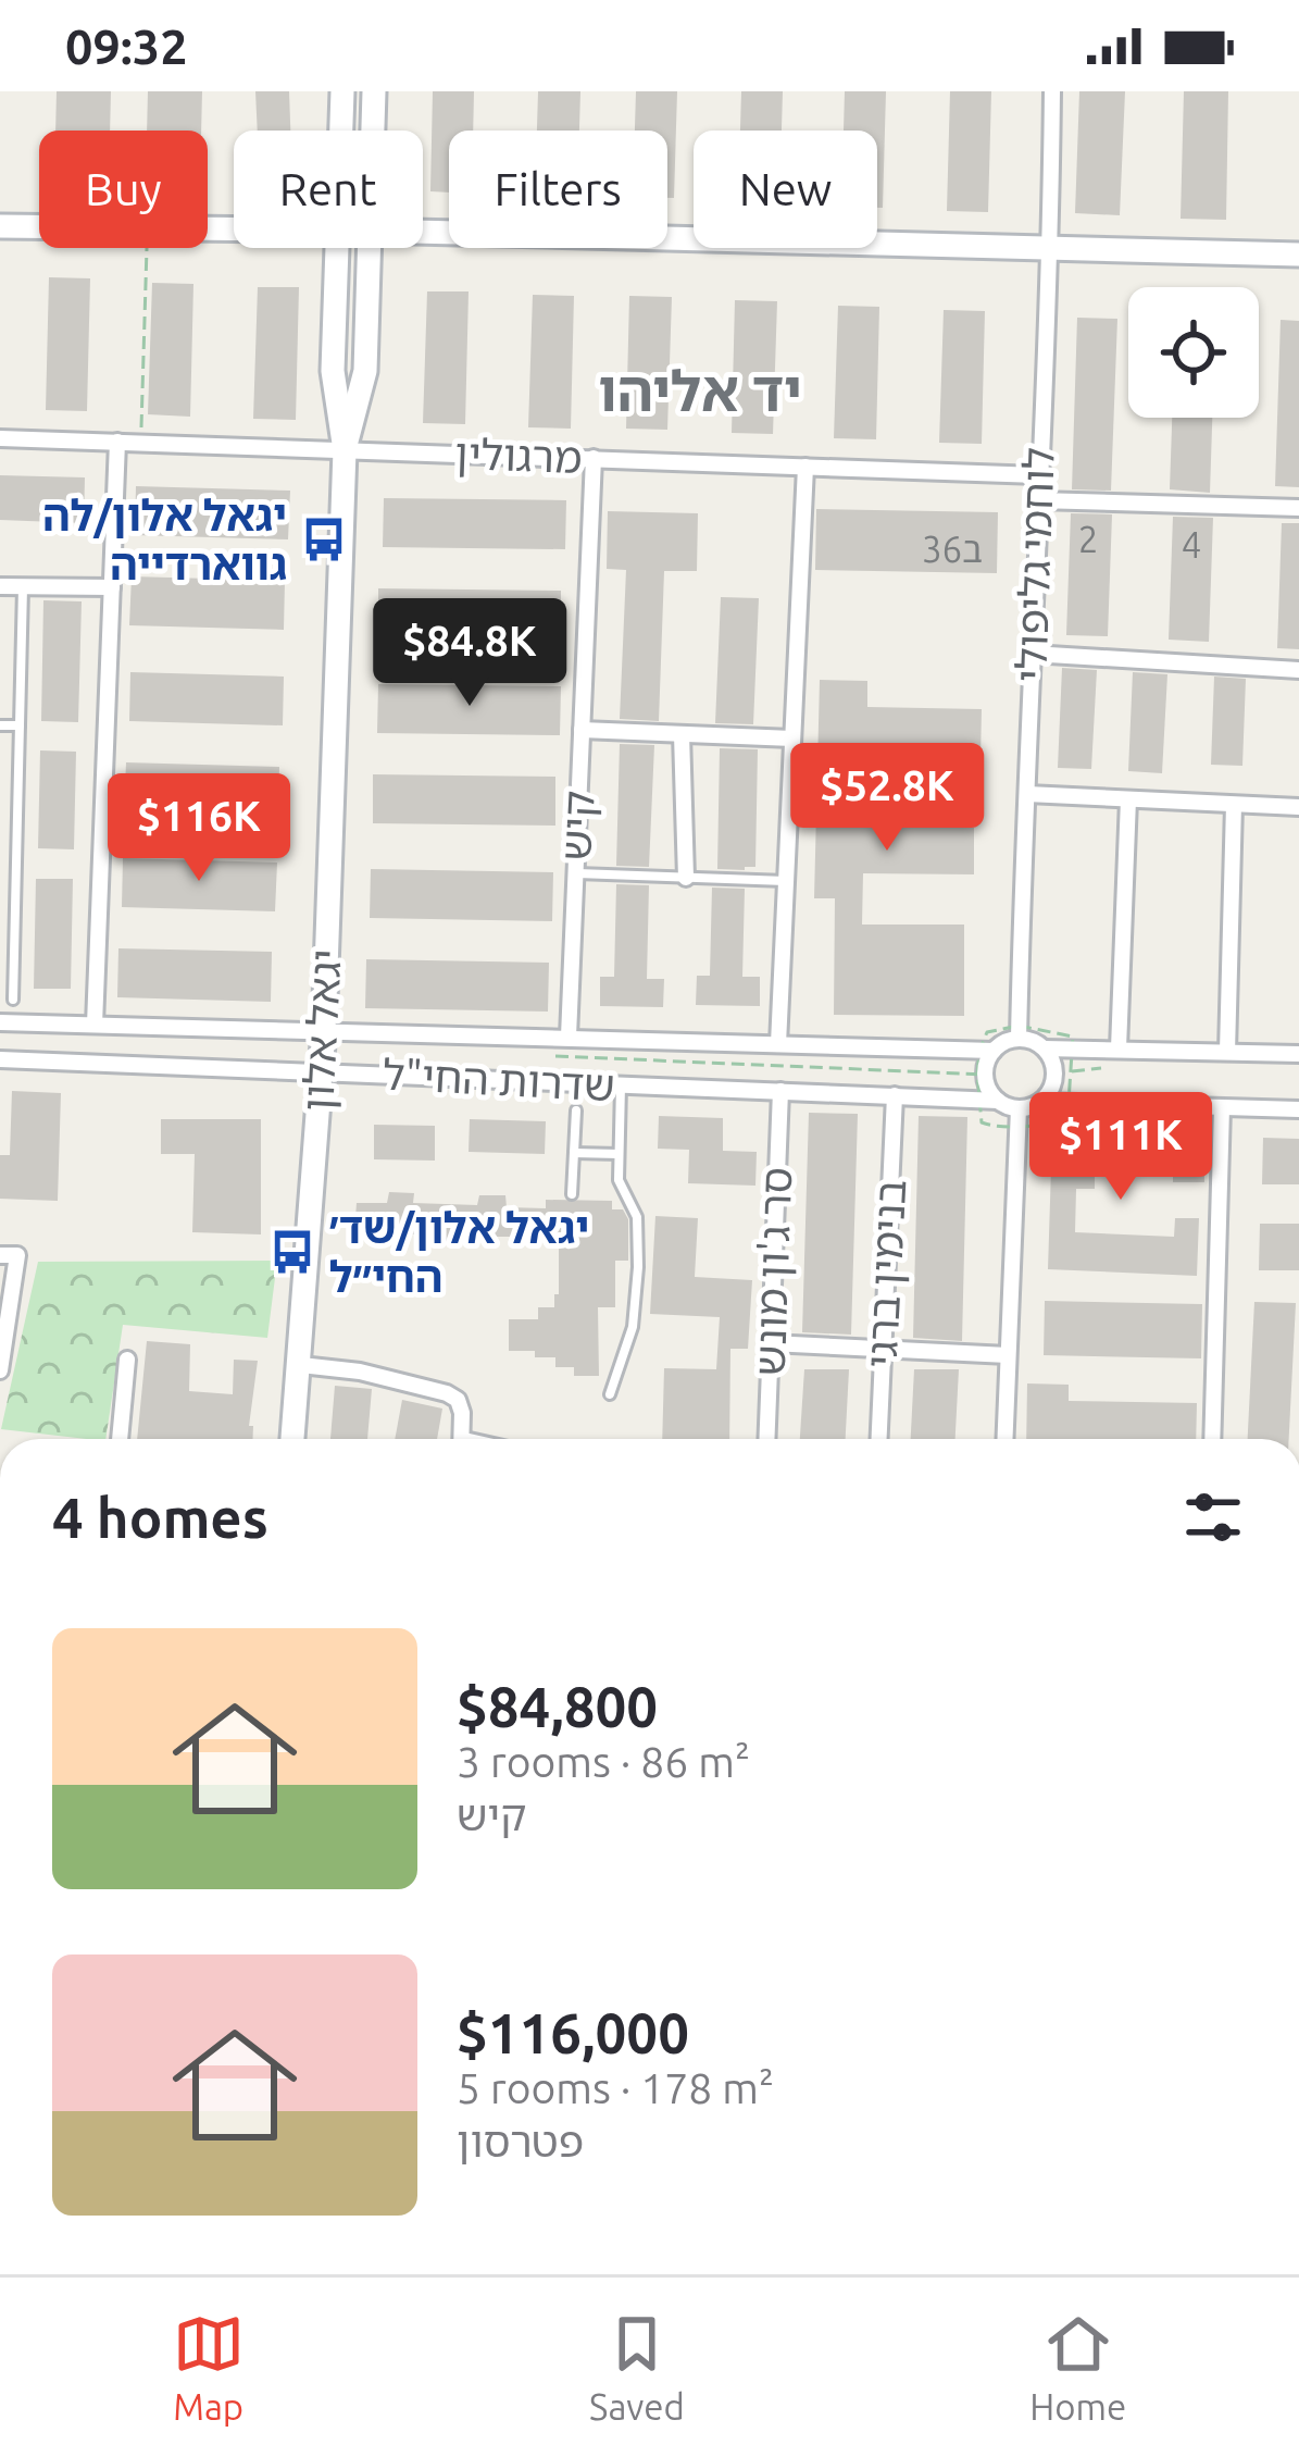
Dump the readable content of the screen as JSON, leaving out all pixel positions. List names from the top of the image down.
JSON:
{
  "streets": {
    "street": [
      "מרגולין",
      "לוחמי גליפולי",
      "קיש",
      "יגאל אלון",
      "שדרות החי\"ל",
      "סר ג'ון מונש",
      "בנימין ברגי"
    ]
  },
  "crossings": [
    ["מרגולין", "לוחמי גליפולי"],
    ["מרגולין", "קיש"],
    ["מרגולין", "יגאל אלון"],
    ["קיש", "שדרות החי\"ל"],
    ["יגאל אלון", "שדרות החי\"ל"],
    ["שדרות החי\"ל", "סר ג'ון מונש"],
    ["שדרות החי\"ל", "בנימין ברגי"]
  ],
  "districts": ["יד אליהו"],
  "places": {
    "bus stop": ["יגאל אלון/לה גווארדייה", "יגאל אלון/שד׳ החי״ל"]
  },
  "house_numbers": ["2", "4", "36ב"],
  "page": {
    "status": "09:32",
    "chip": [
      "Buy",
      "Rent",
      "Filters",
      "New"
    ],
    "price": [
      "$84.8K",
      "$52.8K",
      "$116K",
      "$111K"
    ],
    "heading": "4 homes",
    "list": [
      {
        "name": "$84,800",
        "note": "3 rooms · 86 m² · קיש"
      },
      {
        "name": "$116,000",
        "note": "5 rooms · 178 m² · פטרסון"
      }
    ],
    "tabs": ["Map", "Saved", "Home"]
  }
}
